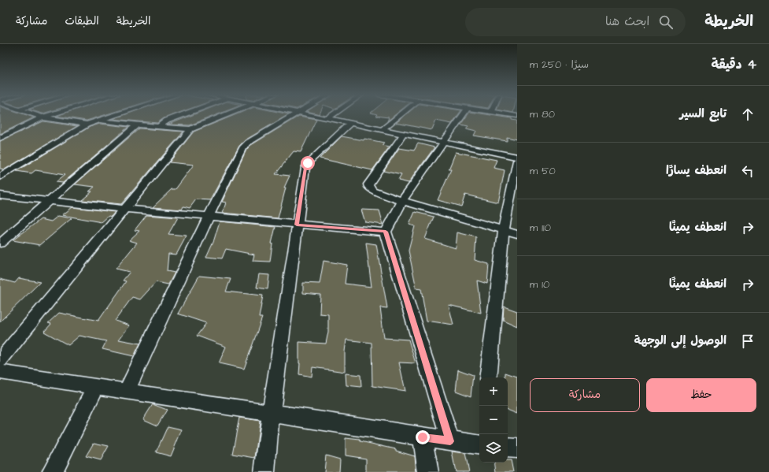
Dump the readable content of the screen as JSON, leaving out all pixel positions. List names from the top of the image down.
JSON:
{
  "page": {
    "header": "الخريطة",
    "search": "ابحث هنا",
    "nav": ["الخريطة", "الطبقات", "مشاركة"],
    "heading": ["4 دقيقة", "سيرًا · 250 m"],
    "list": [
      ["تابع السير", "80 m"],
      ["انعطف يسارًا", "50 m"],
      ["انعطف يمينًا", "110 m"],
      ["انعطف يمينًا", "10 m"],
      "الوصول إلى الوجهة"
    ],
    "buttons": ["حفظ", "مشاركة"],
    "map_buttons": ["+", "−"]
  }
}
